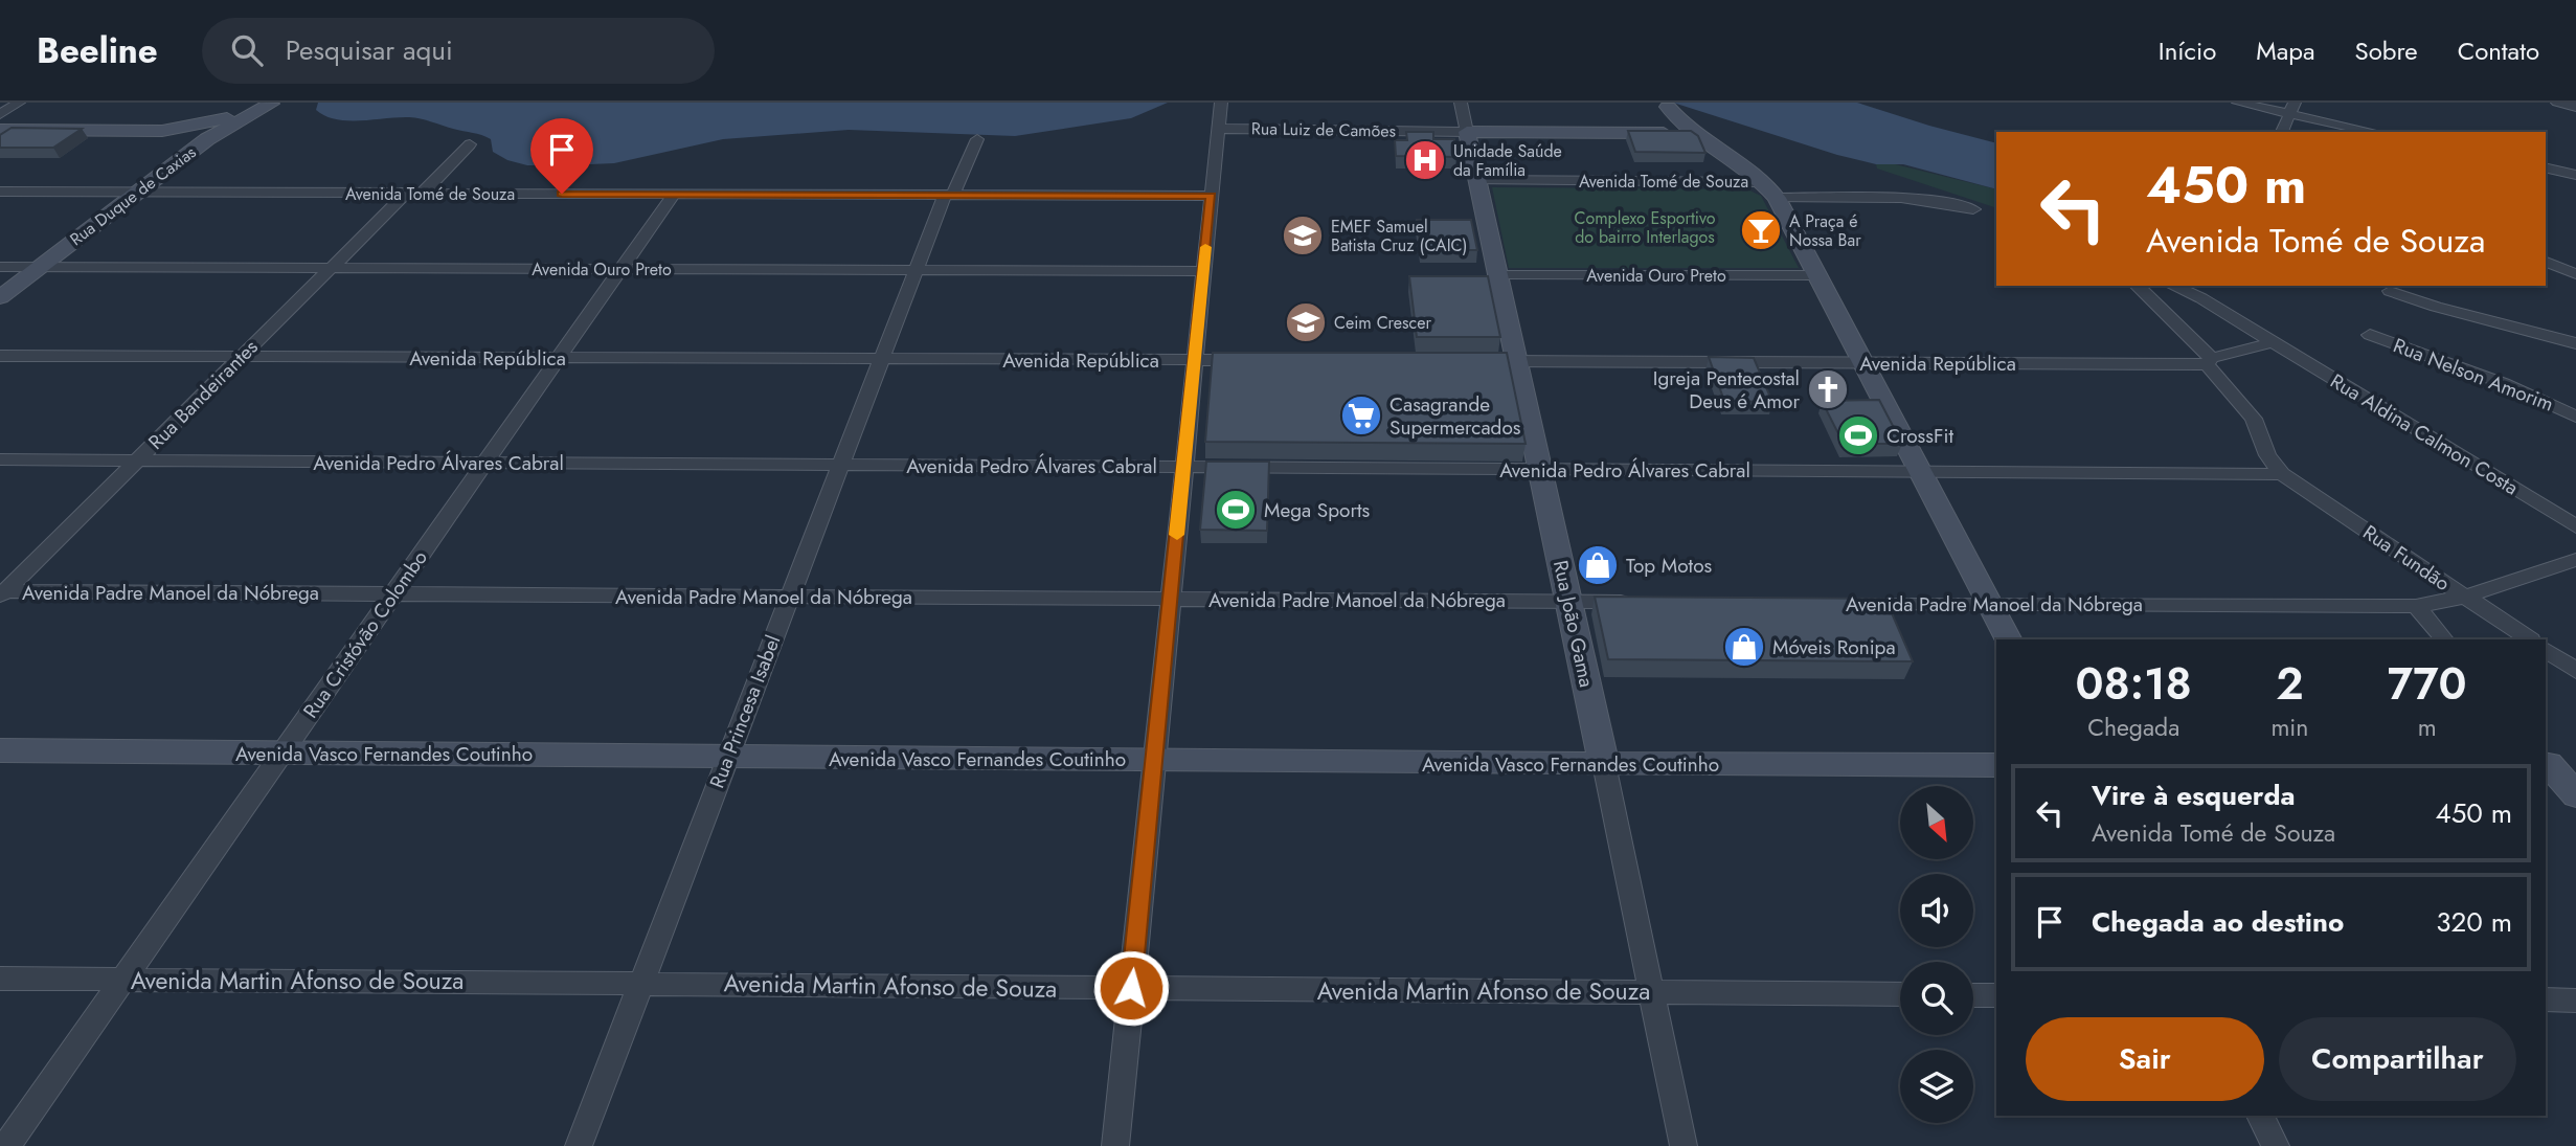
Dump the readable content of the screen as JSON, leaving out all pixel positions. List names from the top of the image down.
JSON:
{
  "streets": {
    "main road": [
      "Rua Luiz de Camões",
      "Rua Duque de Caxias",
      "Rua João Gama",
      "Avenida Vasco Fernandes Coutinho"
    ],
    "street": [
      "Avenida Tomé de Souza",
      "Avenida Ouro Preto",
      "Avenida República",
      "Rua Nelson Amorim",
      "Rua Bandeirantes",
      "Rua Aldina Calmon Costa",
      "Avenida Pedro Álvares Cabral",
      "Rua Fundão",
      "Avenida Padre Manoel da Nóbrega",
      "Rua Cristóvão Colombo",
      "Rua Princesa Isabel",
      "Avenida Martin Afonso de Souza"
    ]
  },
  "crossings": [
    ["Rua Luiz de Camões", "Rua João Gama"],
    ["Avenida Tomé de Souza", "Rua Duque de Caxias"],
    ["Avenida Tomé de Souza", "Rua Bandeirantes"],
    ["Avenida Tomé de Souza", "Rua João Gama"],
    ["Avenida Tomé de Souza", "Rua Cristóvão Colombo"],
    ["Avenida Tomé de Souza", "Rua Princesa Isabel"],
    ["Rua Duque de Caxias", "Avenida Ouro Preto"],
    ["Avenida Ouro Preto", "Rua Bandeirantes"],
    ["Avenida Ouro Preto", "Rua João Gama"],
    ["Avenida Ouro Preto", "Rua Cristóvão Colombo"],
    ["Avenida Ouro Preto", "Rua Princesa Isabel"],
    ["Avenida República", "Rua Bandeirantes"],
    ["Avenida República", "Rua Aldina Calmon Costa"],
    ["Avenida República", "Rua João Gama"],
    ["Avenida República", "Rua Cristóvão Colombo"],
    ["Avenida República", "Rua Princesa Isabel"],
    ["Rua Bandeirantes", "Avenida Pedro Álvares Cabral"],
    ["Rua Bandeirantes", "Avenida Padre Manoel da Nóbrega"],
    ["Avenida Pedro Álvares Cabral", "Rua Fundão"],
    ["Avenida Pedro Álvares Cabral", "Rua João Gama"],
    ["Avenida Pedro Álvares Cabral", "Rua Cristóvão Colombo"],
    ["Avenida Pedro Álvares Cabral", "Rua Princesa Isabel"],
    ["Rua Fundão", "Avenida Padre Manoel da Nóbrega"],
    ["Avenida Padre Manoel da Nóbrega", "Rua João Gama"],
    ["Avenida Padre Manoel da Nóbrega", "Rua Cristóvão Colombo"],
    ["Avenida Padre Manoel da Nóbrega", "Rua Princesa Isabel"],
    ["Rua João Gama", "Avenida Vasco Fernandes Coutinho"],
    ["Rua João Gama", "Avenida Martin Afonso de Souza"],
    ["Rua Cristóvão Colombo", "Avenida Vasco Fernandes Coutinho"],
    ["Rua Cristóvão Colombo", "Avenida Martin Afonso de Souza"],
    ["Rua Princesa Isabel", "Avenida Vasco Fernandes Coutinho"],
    ["Rua Princesa Isabel", "Avenida Martin Afonso de Souza"]
  ],
  "parks": ["Complexo Esportivo do bairro Interlagos"],
  "places": {
    "hospital": ["Unidade Saúde da Família"],
    "bar": ["A Praça é Nossa Bar"],
    "school or university": ["EMEF Samuel Batista Cruz (CAIC)", "Ceim Crescer"],
    "church": ["Igreja Pentecostal Deus é Amor"],
    "supermarket": ["Casagrande Supermercados"],
    "sports": ["CrossFit", "Mega Sports"],
    "shop": ["Top Motos", "Móveis Ronipa"]
  },
  "north": "bottom right",
  "page": {
    "header": "Beeline",
    "search": "Pesquisar aqui",
    "nav": [
      "Início",
      "Mapa",
      "Sobre",
      "Contato"
    ],
    "turn": ["450 m", "Avenida Tomé de Souza"],
    "eta": [
      "08:18",
      "Chegada",
      "2",
      "min",
      "770",
      "m"
    ],
    "list": [
      {
        "name": "Vire à esquerda",
        "note": "Avenida Tomé de Souza",
        "value": "450 m"
      },
      {
        "name": "Chegada ao destino",
        "value": "320 m"
      }
    ],
    "buttons": ["Sair", "Compartilhar"]
  }
}
